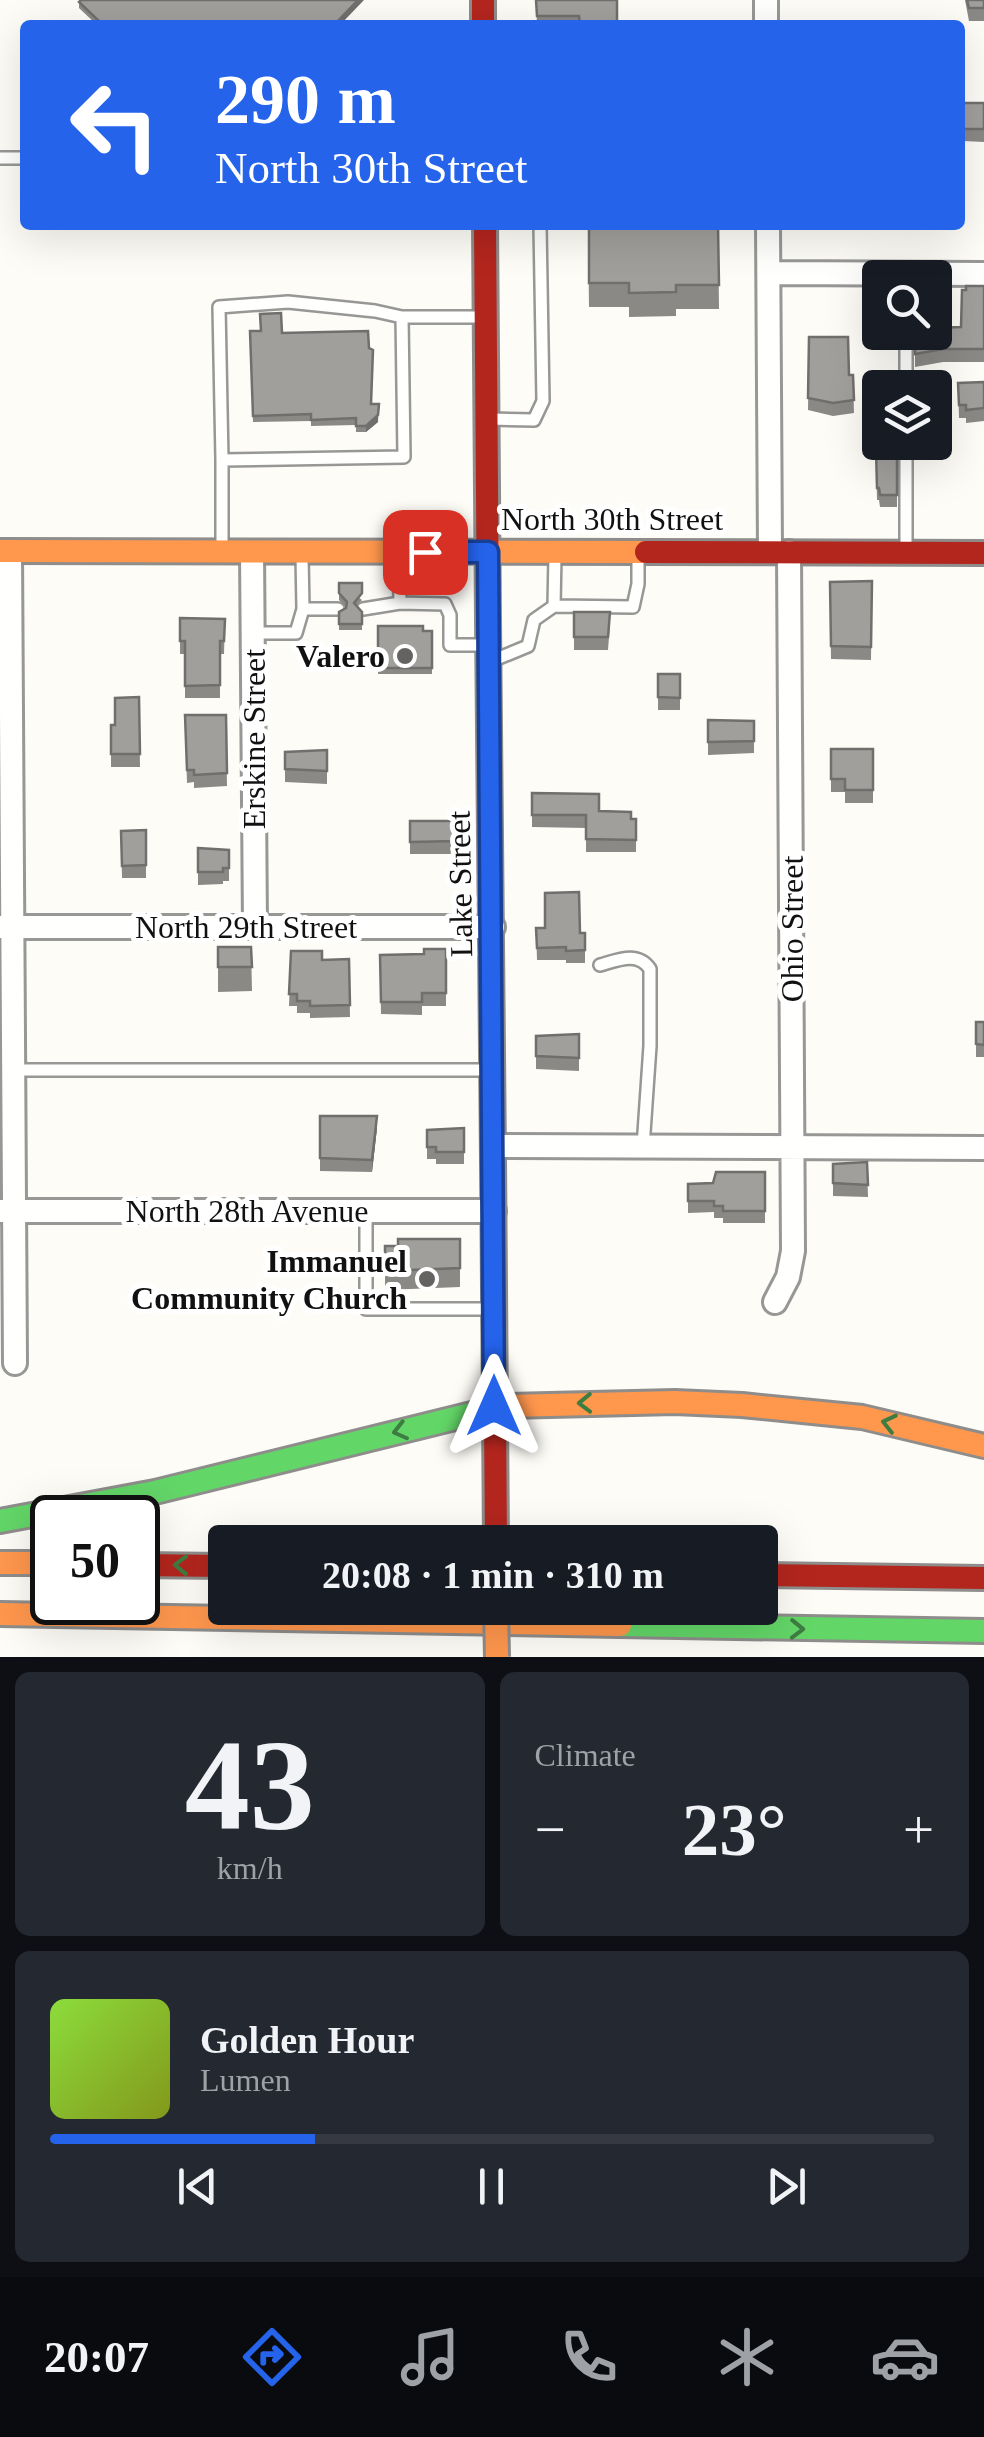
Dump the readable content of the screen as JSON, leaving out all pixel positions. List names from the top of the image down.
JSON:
{
  "streets": {
    "main road": ["North 30th Street", "Lake Street"],
    "street": [
      "Erskine Street",
      "North 29th Street",
      "Ohio Street",
      "North 28th Avenue"
    ]
  },
  "crossings": [
    ["North 30th Street", "Erskine Street"],
    ["North 30th Street", "Lake Street"],
    ["North 30th Street", "Ohio Street"],
    ["Erskine Street", "North 29th Street"],
    ["Lake Street", "North 29th Street"],
    ["Lake Street", "North 28th Avenue"]
  ],
  "places": ["Valero", "Immanuel Community Church"],
  "page": {
    "turn": ["290 m", "North 30th Street"],
    "limit": "50",
    "trip": "20:08 · 1 min · 310 m",
    "tile": [
      ["43", "km/h"],
      "Climate"
    ],
    "heat": ["−", "23°", "+"],
    "song": ["Golden Hour", "Lumen"],
    "tabs": "20:07"
  }
}
